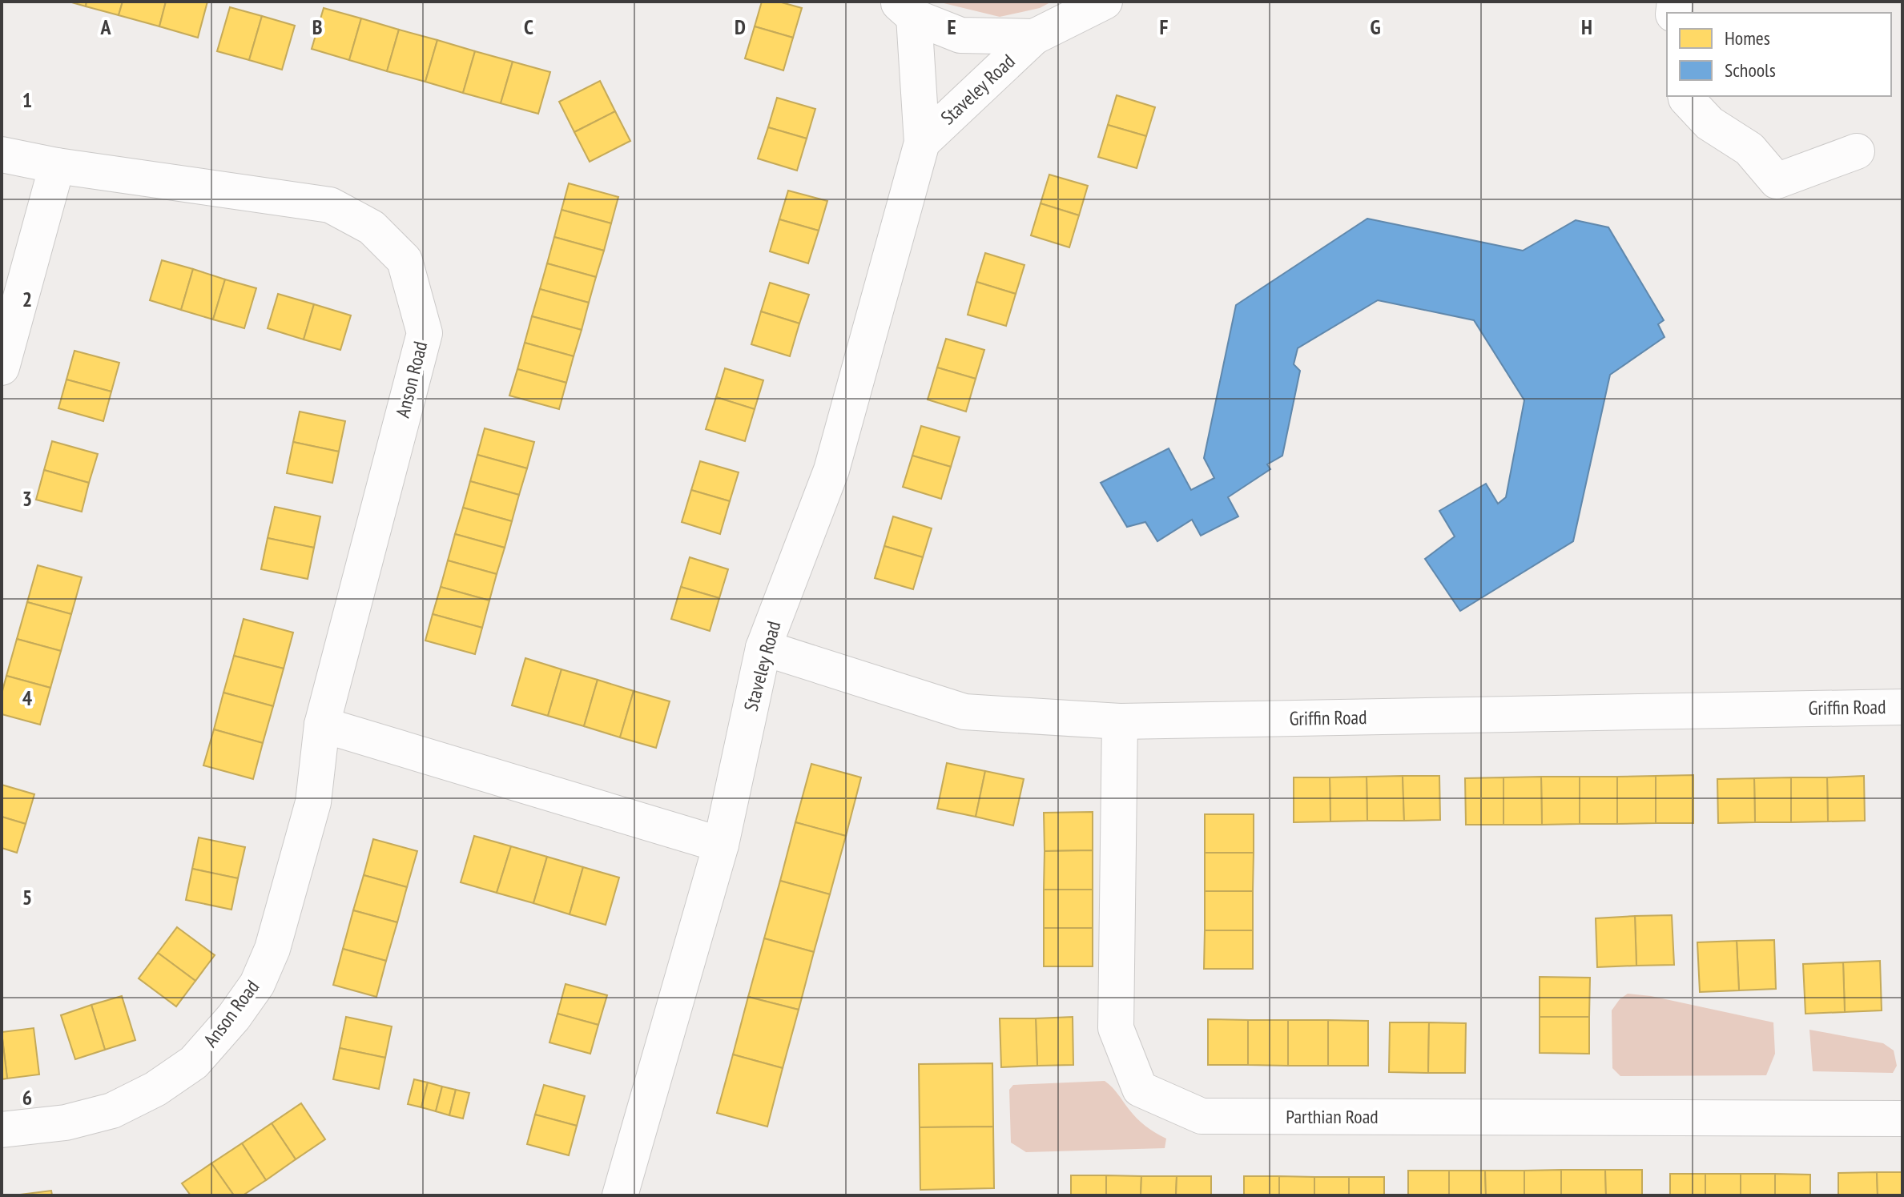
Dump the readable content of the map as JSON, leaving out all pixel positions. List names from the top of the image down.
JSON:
{
  "streets": {
    "street": [
      "Staveley Road",
      "Anson Road",
      "Griffin Road",
      "Parthian Road"
    ]
  },
  "crossings": [
    ["Staveley Road", "Griffin Road"],
    ["Griffin Road", "Parthian Road"]
  ],
  "legend": ["Homes", "Schools"],
  "grid": {
    "columns": [
      "A",
      "B",
      "C",
      "D",
      "E",
      "F",
      "G",
      "H"
    ],
    "rows": [
      "1",
      "2",
      "3",
      "4",
      "5",
      "6"
    ]
  }
}
